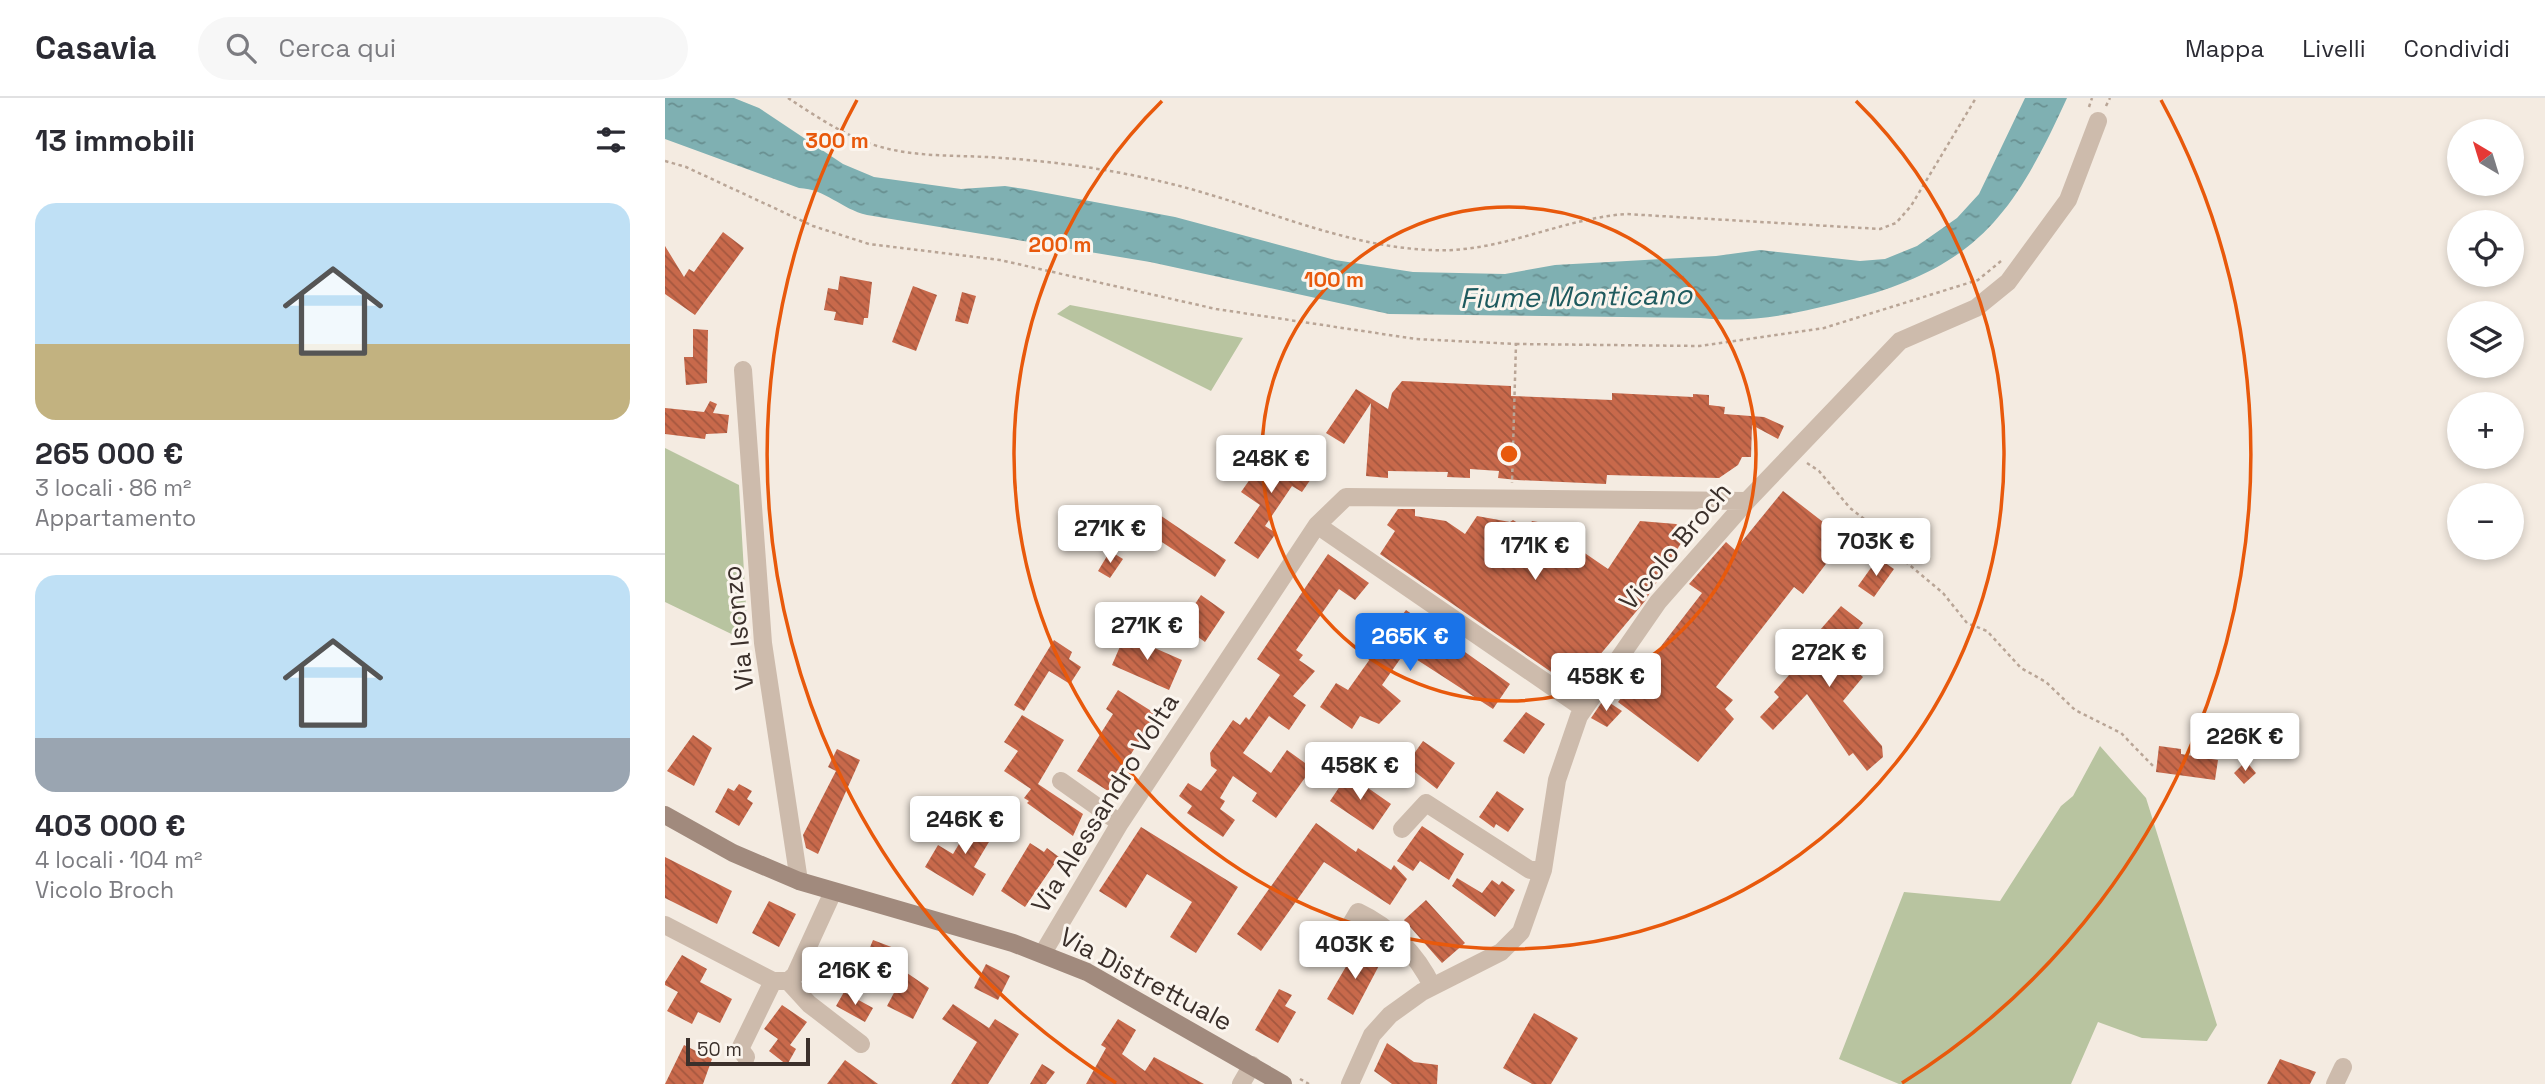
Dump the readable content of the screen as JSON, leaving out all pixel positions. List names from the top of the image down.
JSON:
{
  "streets": {
    "main road": ["Via Distrettuale"],
    "street": ["Vicolo Broch", "Via Isonzo", "Via Alessandro Volta"]
  },
  "crossings": [
    ["Vicolo Broch", "Via Alessandro Volta"],
    ["Via Isonzo", "Via Distrettuale"],
    ["Via Alessandro Volta", "Via Distrettuale"]
  ],
  "water": ["Fiume Monticano"],
  "scale_bar": "50 m",
  "north": "top left",
  "page": {
    "header": "Casavia",
    "search": "Cerca qui",
    "nav": ["Mappa", "Livelli", "Condividi"],
    "heading": "13 immobili",
    "map_buttons": ["+", "−"],
    "list": [
      {
        "name": "265 000 €",
        "note": "3 locali · 86 m² · Appartamento"
      },
      {
        "name": "403 000 €",
        "note": "4 locali · 104 m² · Vicolo Broch"
      }
    ],
    "price": [
      "248K €",
      "271K €",
      "703K €",
      "171K €",
      "271K €",
      "265K €",
      "272K €",
      "458K €",
      "226K €",
      "458K €",
      "246K €",
      "403K €",
      "216K €"
    ],
    "scale": "50 m"
  },
  "rings": ["300 m", "200 m", "100 m"]
}
